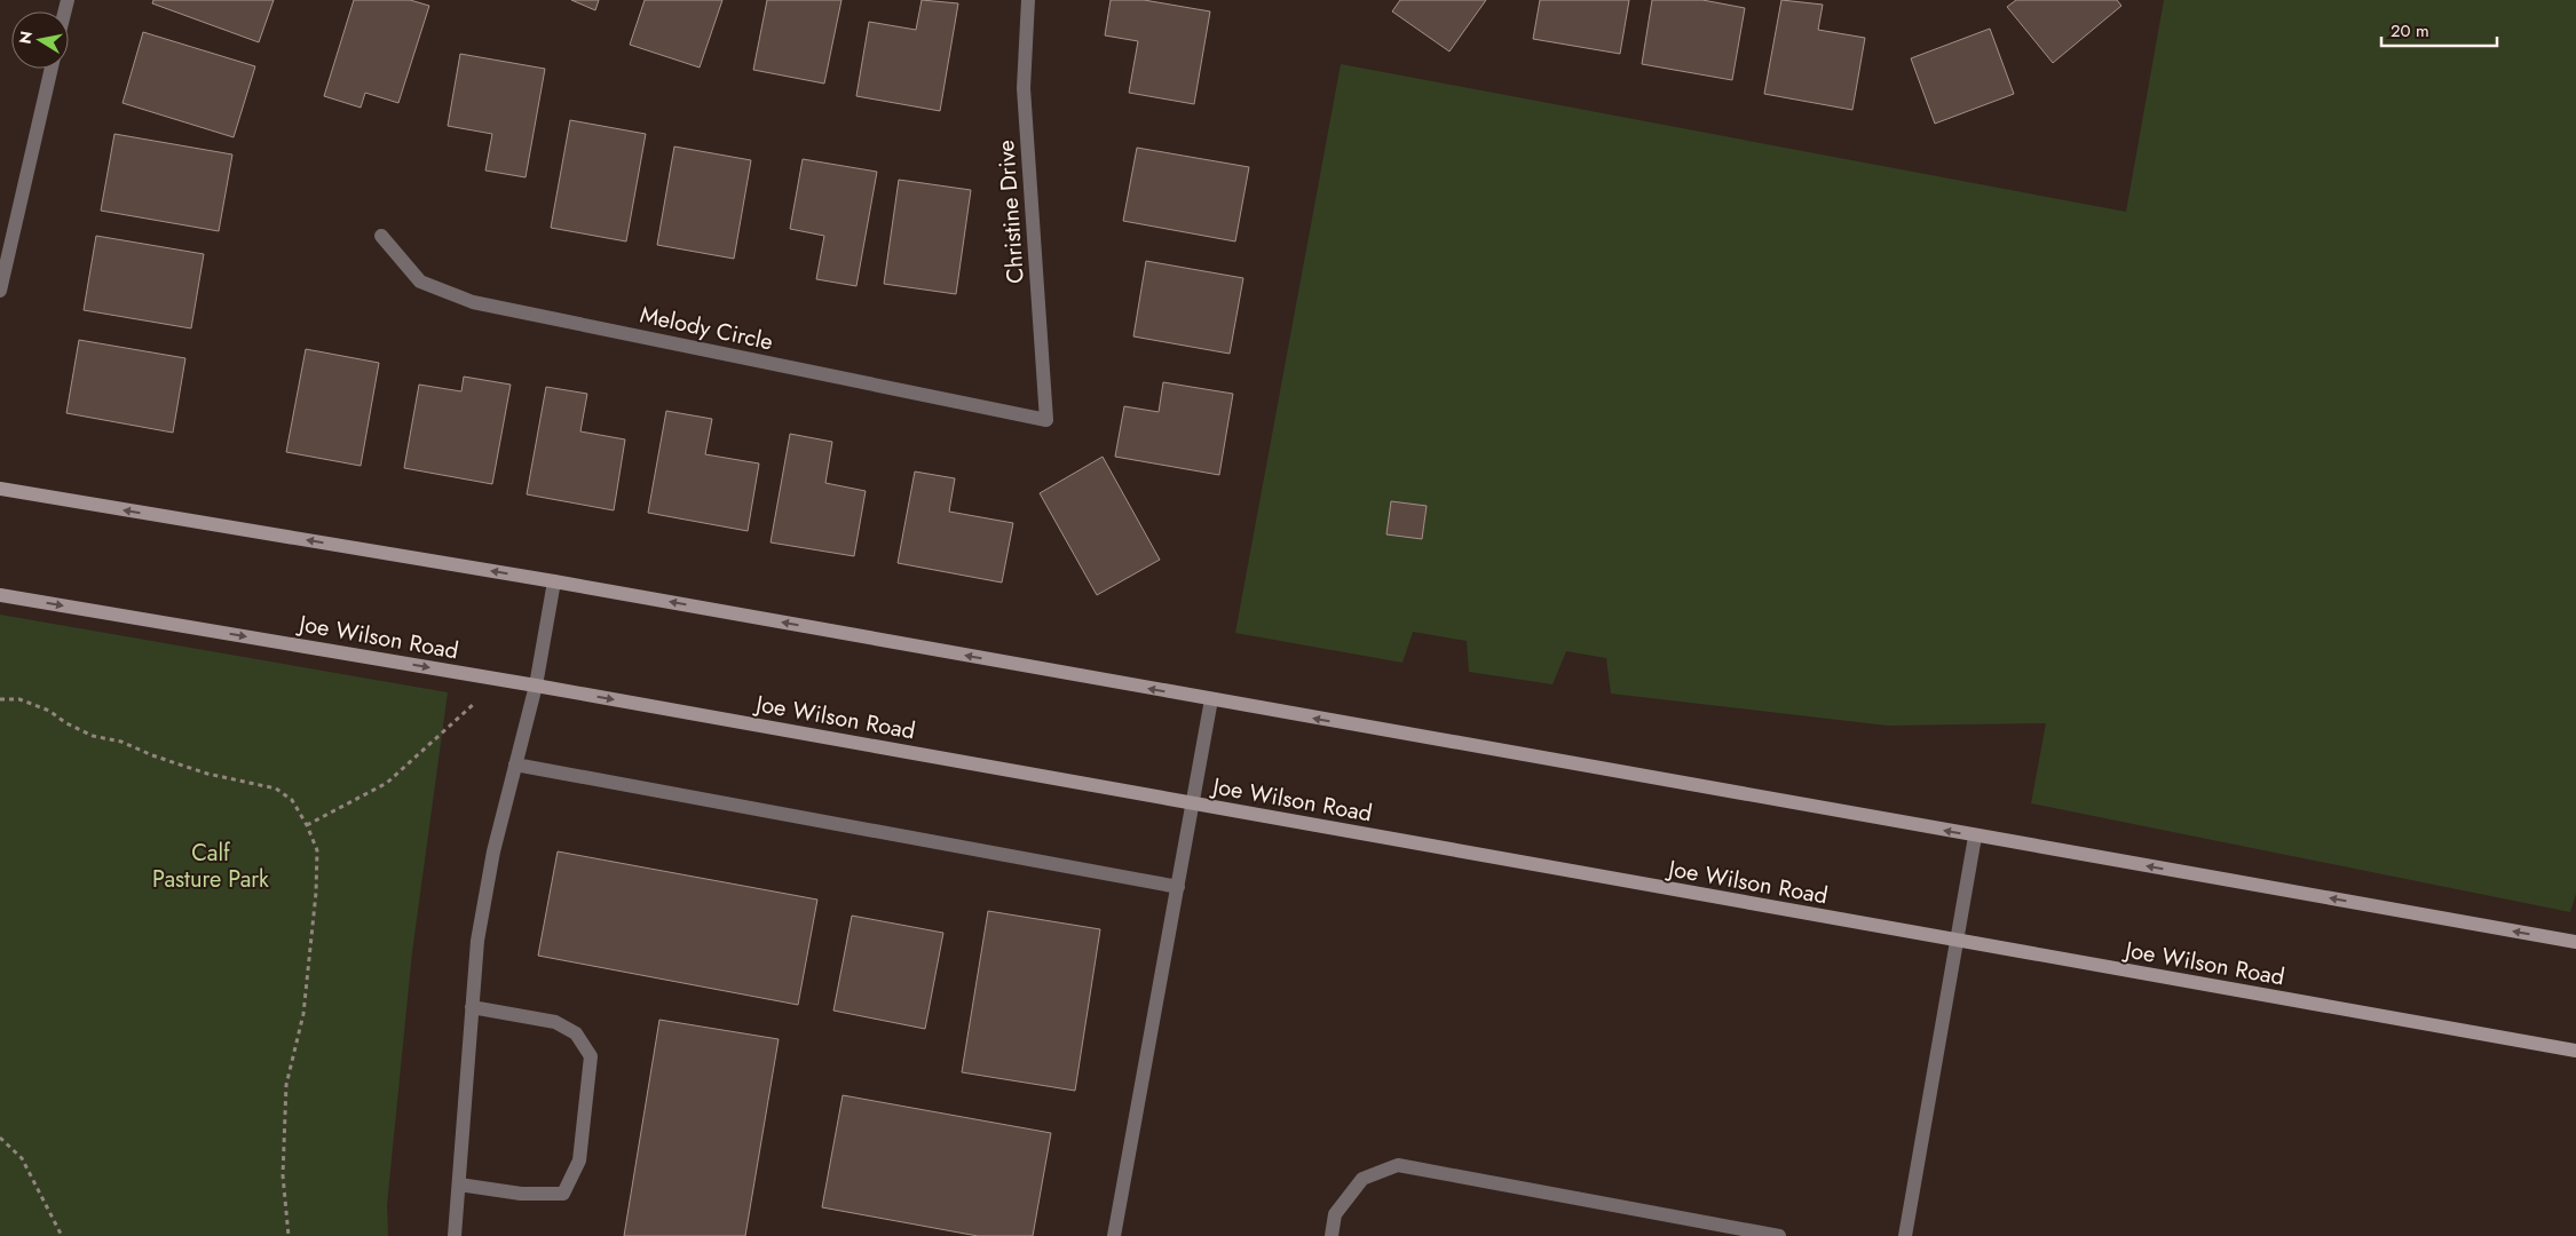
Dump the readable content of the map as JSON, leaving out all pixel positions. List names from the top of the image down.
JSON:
{
  "streets": {
    "main road": ["Joe Wilson Road"],
    "street": ["Christine Drive", "Melody Circle"]
  },
  "crossings": [
    ["Christine Drive", "Melody Circle"]
  ],
  "parks": ["Calf Pasture Park"],
  "scale_bar": "20 m",
  "north": "left"
}
